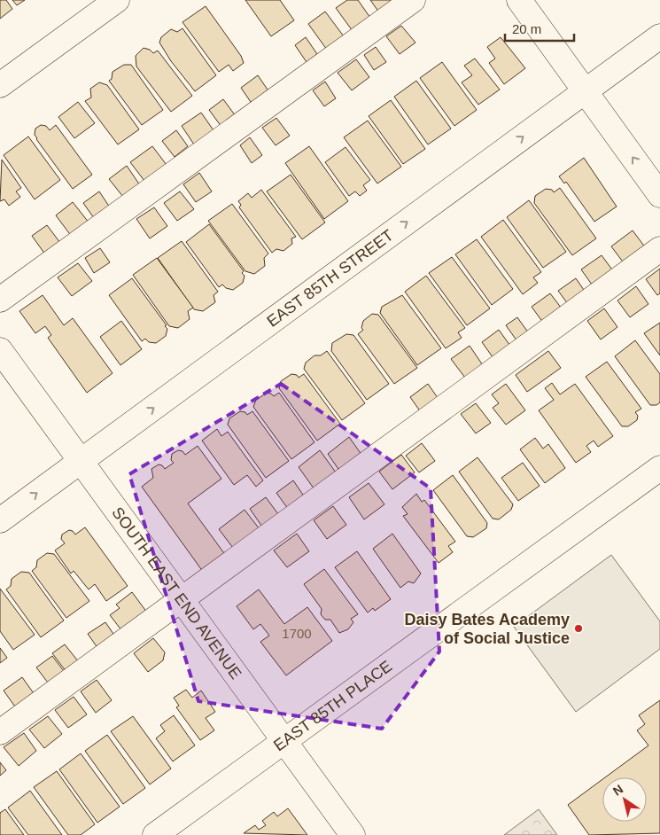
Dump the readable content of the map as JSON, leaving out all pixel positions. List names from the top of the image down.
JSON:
{
  "streets": {
    "street": ["EAST 85TH STREET", "SOUTH EAST END AVENUE", "EAST 85TH PLACE"]
  },
  "crossings": [
    ["EAST 85TH STREET", "SOUTH EAST END AVENUE"],
    ["SOUTH EAST END AVENUE", "EAST 85TH PLACE"]
  ],
  "places": ["Daisy Bates Academy of Social Justice"],
  "house_numbers": ["1700"],
  "scale_bar": "20 m",
  "north": "top left"
}
